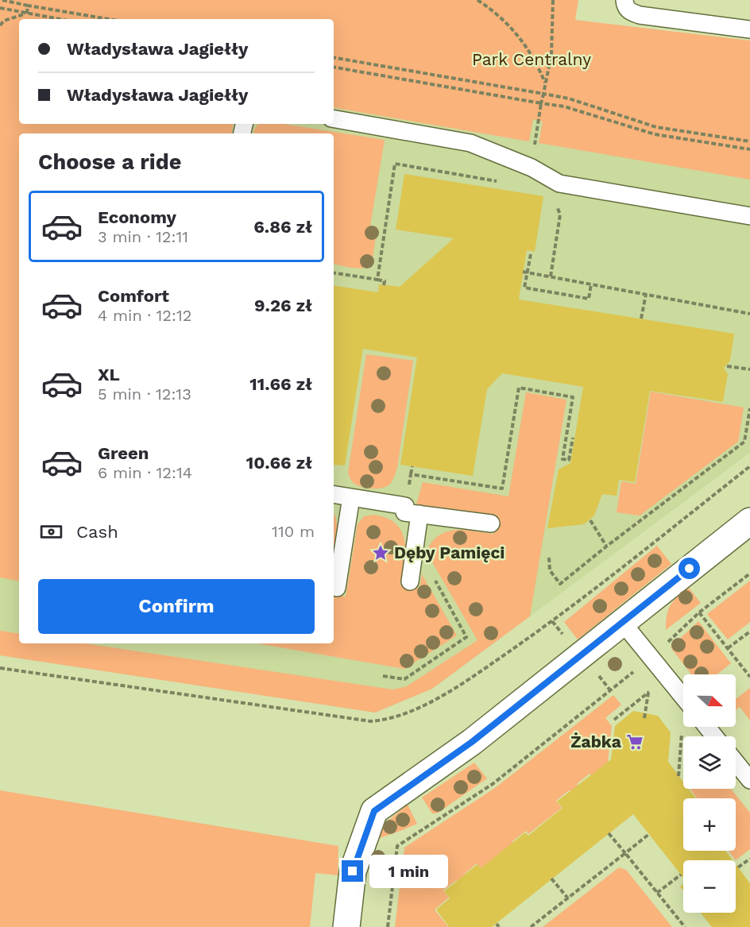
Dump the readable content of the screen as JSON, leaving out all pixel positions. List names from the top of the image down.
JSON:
{
  "parks": ["Park Centralny"],
  "places": {
    "place": ["Dęby Pamięci"],
    "supermarket": ["Żabka"]
  },
  "north": "right",
  "page": {
    "banner": ["Władysława Jagiełły", "Władysława Jagiełły"],
    "heading": "Choose a ride",
    "list": [
      {
        "name": "Economy",
        "note": "3 min · 12:11",
        "value": "6.86 zł"
      },
      {
        "name": "Comfort",
        "note": "4 min · 12:12",
        "value": "9.26 zł"
      },
      {
        "name": "XL",
        "note": "5 min · 12:13",
        "value": "11.66 zł"
      },
      {
        "name": "Green",
        "note": "6 min · 12:14",
        "value": "10.66 zł"
      }
    ],
    "pay": ["Cash", "110 m"],
    "buttons": "Confirm",
    "map_buttons": ["+", "−"],
    "bubble": "1 min"
  }
}
